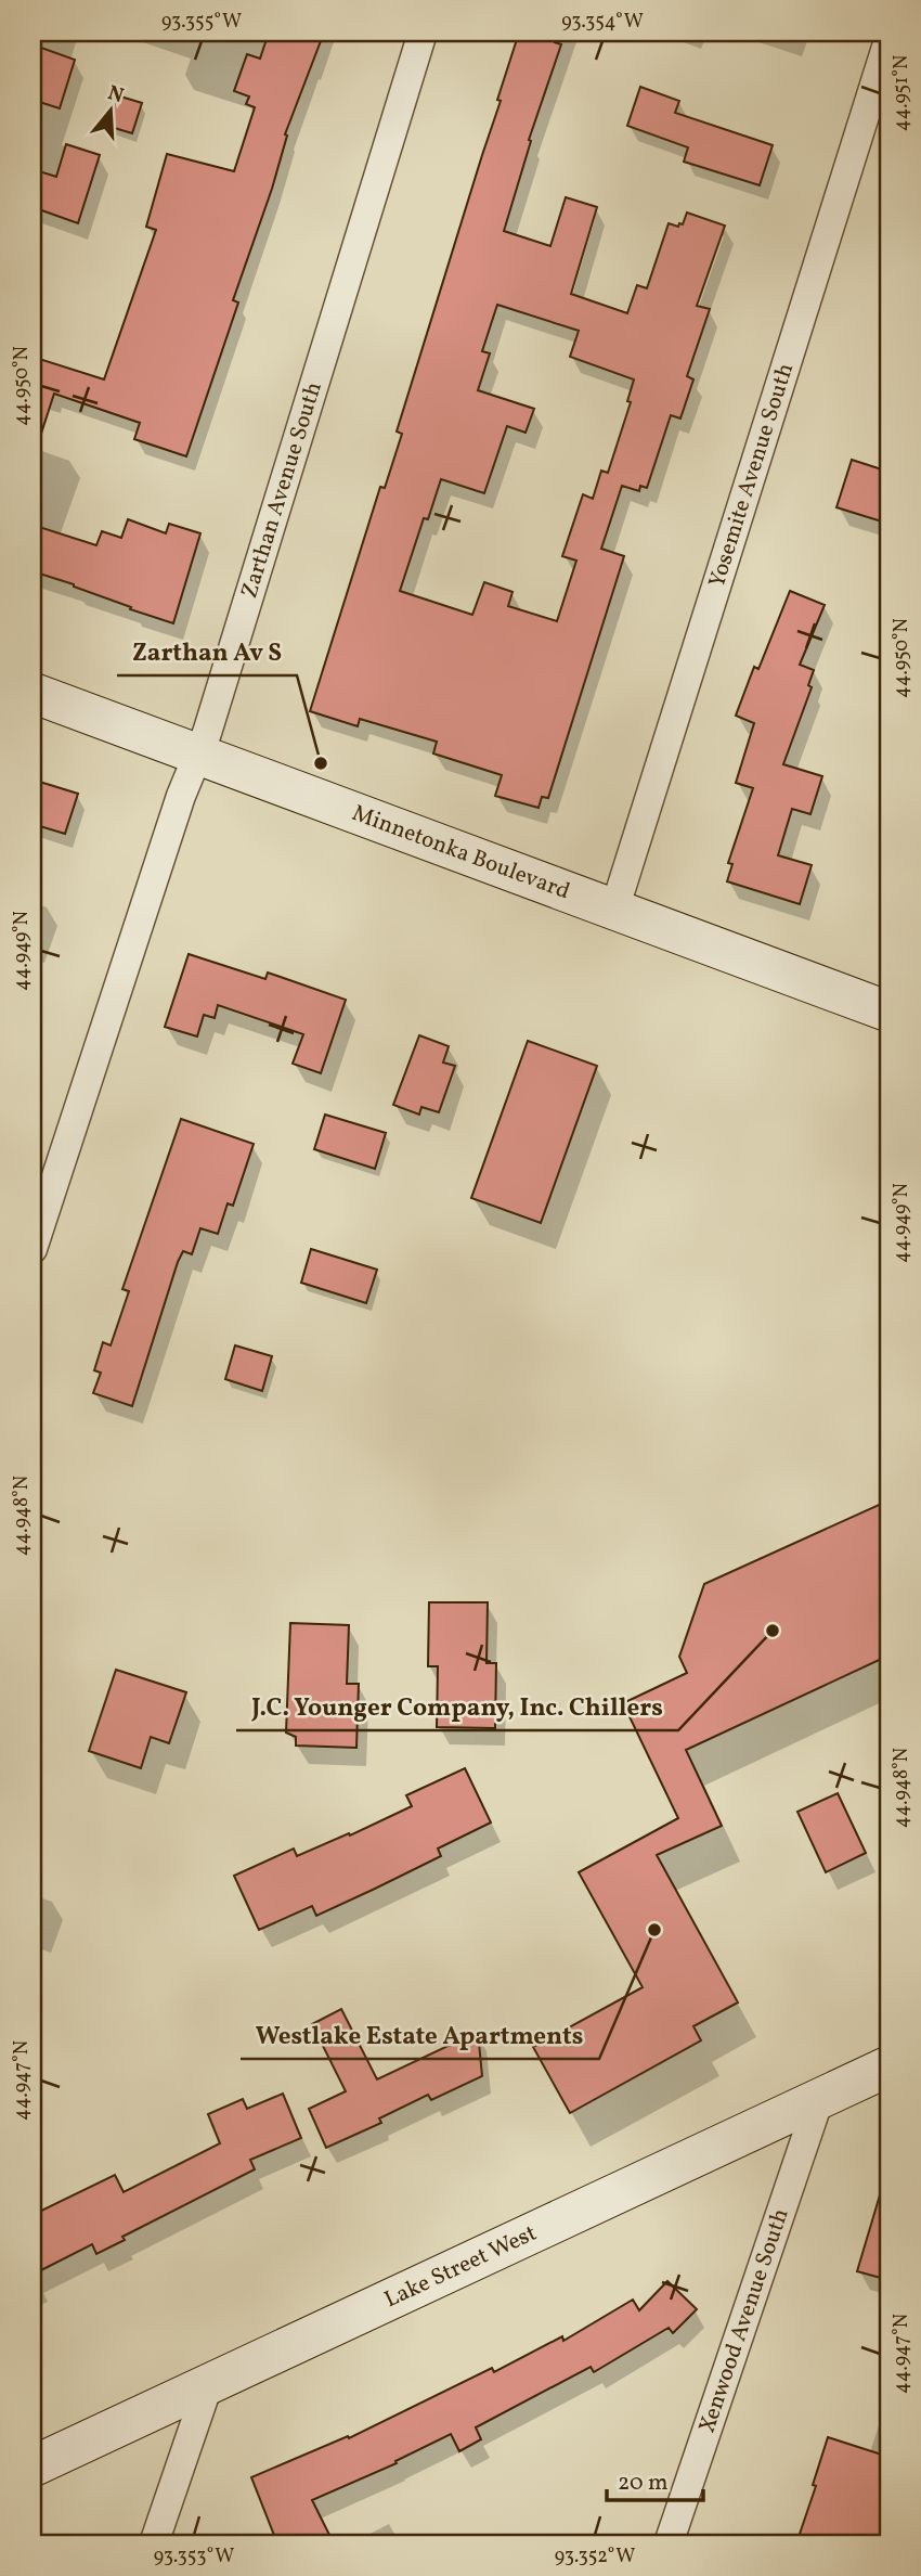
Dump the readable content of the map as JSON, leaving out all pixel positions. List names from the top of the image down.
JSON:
{
  "streets": {
    "street": [
      "Yosemite Avenue South",
      "Zarthan Avenue South",
      "Minnetonka Boulevard",
      "Lake Street West",
      "Xenwood Avenue South"
    ]
  },
  "crossings": [
    ["Yosemite Avenue South", "Minnetonka Boulevard"],
    ["Zarthan Avenue South", "Minnetonka Boulevard"],
    ["Lake Street West", "Xenwood Avenue South"]
  ],
  "places": ["Zarthan Av S", "J.C. Younger Company, Inc. Chillers", "Westlake Estate Apartments"],
  "scale_bar": "20 m",
  "north": "top",
  "coordinates": [
    "93.355°W",
    "93.354°W",
    "44.951°N",
    "44.950°N",
    "44.949°N",
    "44.948°N",
    "44.947°N",
    "93.353°W",
    "93.352°W"
  ]
}
